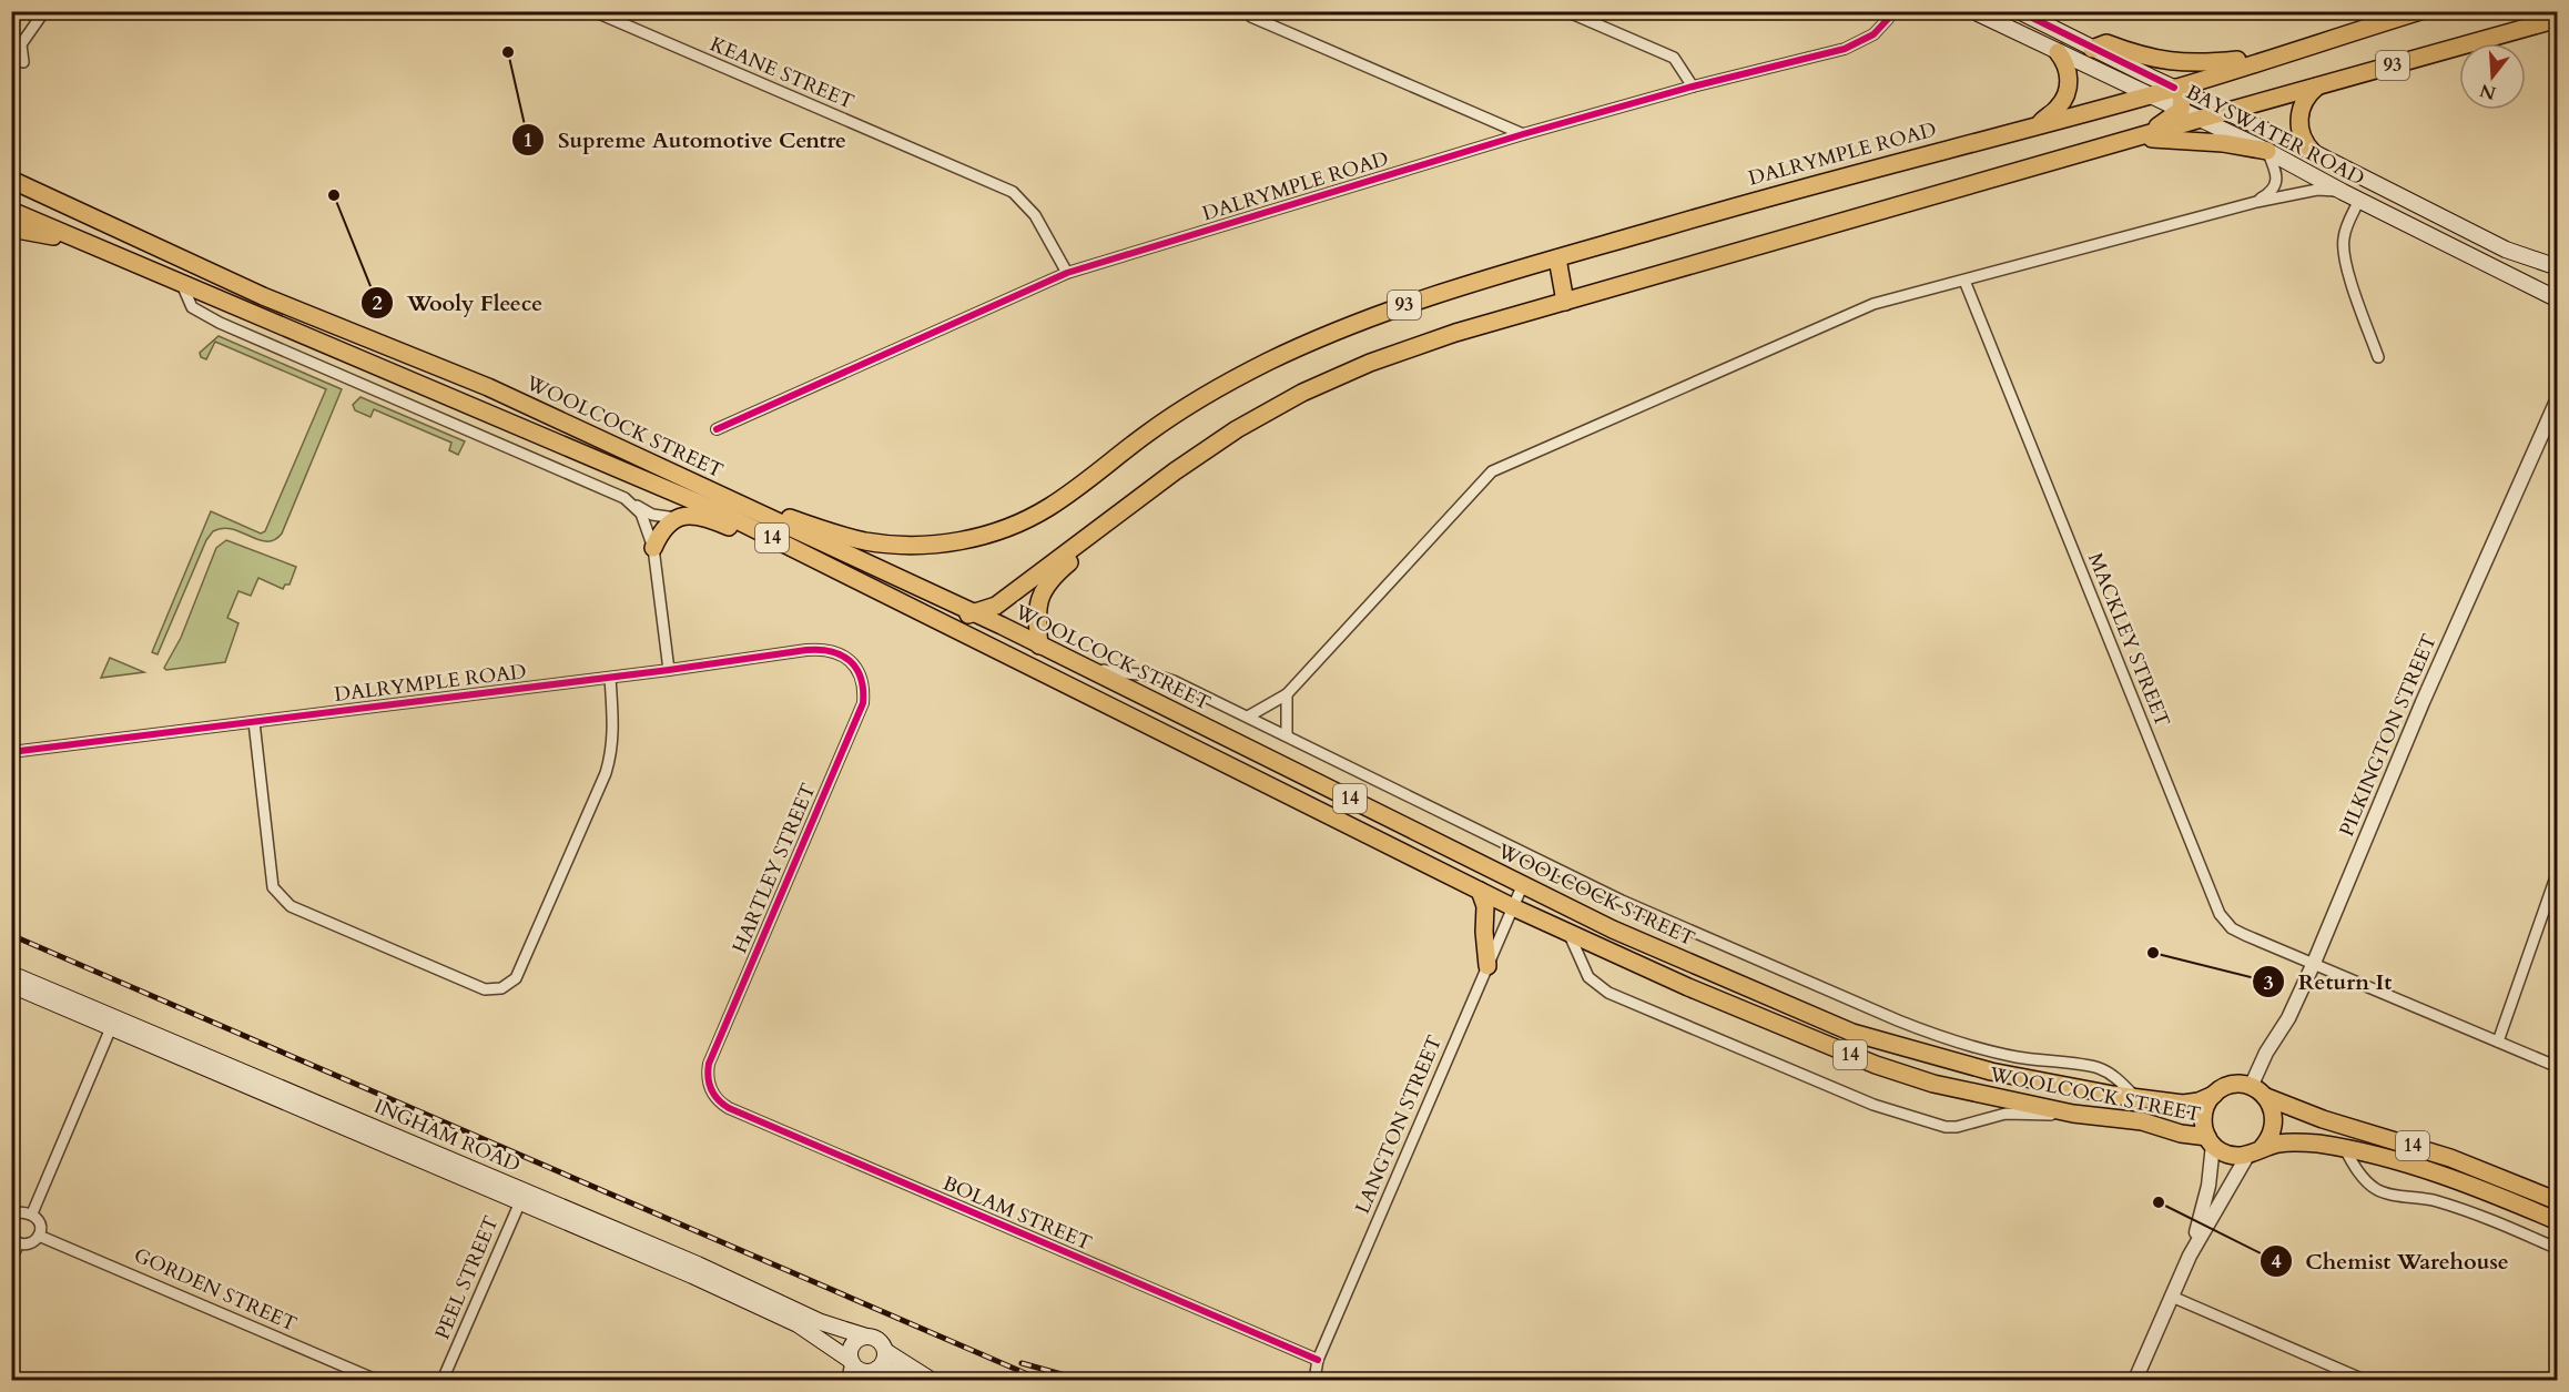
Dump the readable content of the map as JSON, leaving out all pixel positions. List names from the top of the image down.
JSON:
{
  "streets": {
    "main road": [
      "93",
      "BAYSWATER ROAD",
      "DALRYMPLE ROAD",
      "WOOLCOCK STREET",
      "14",
      "INGHAM ROAD"
    ],
    "street": [
      "KEANE STREET",
      "MACKLEY STREET",
      "PILKINGTON STREET",
      "HARTLEY STREET",
      "LANGTON STREET",
      "BOLAM STREET",
      "PEEL STREET",
      "GORDEN STREET"
    ]
  },
  "crossings": [
    ["93", "BAYSWATER ROAD"],
    ["93", "WOOLCOCK STREET"],
    ["KEANE STREET", "DALRYMPLE ROAD"],
    ["BAYSWATER ROAD", "DALRYMPLE ROAD"],
    ["DALRYMPLE ROAD", "WOOLCOCK STREET"],
    ["DALRYMPLE ROAD", "HARTLEY STREET"],
    ["WOOLCOCK STREET", "14"],
    ["WOOLCOCK STREET", "PILKINGTON STREET"],
    ["WOOLCOCK STREET", "LANGTON STREET"],
    ["14", "PILKINGTON STREET"],
    ["MACKLEY STREET", "PILKINGTON STREET"],
    ["HARTLEY STREET", "BOLAM STREET"],
    ["LANGTON STREET", "BOLAM STREET"],
    ["INGHAM ROAD", "PEEL STREET"]
  ],
  "places": [
    "Supreme Automotive Centre",
    "Wooly Fleece",
    "Return It",
    "Chemist Warehouse"
  ],
  "north": "bottom"
}
